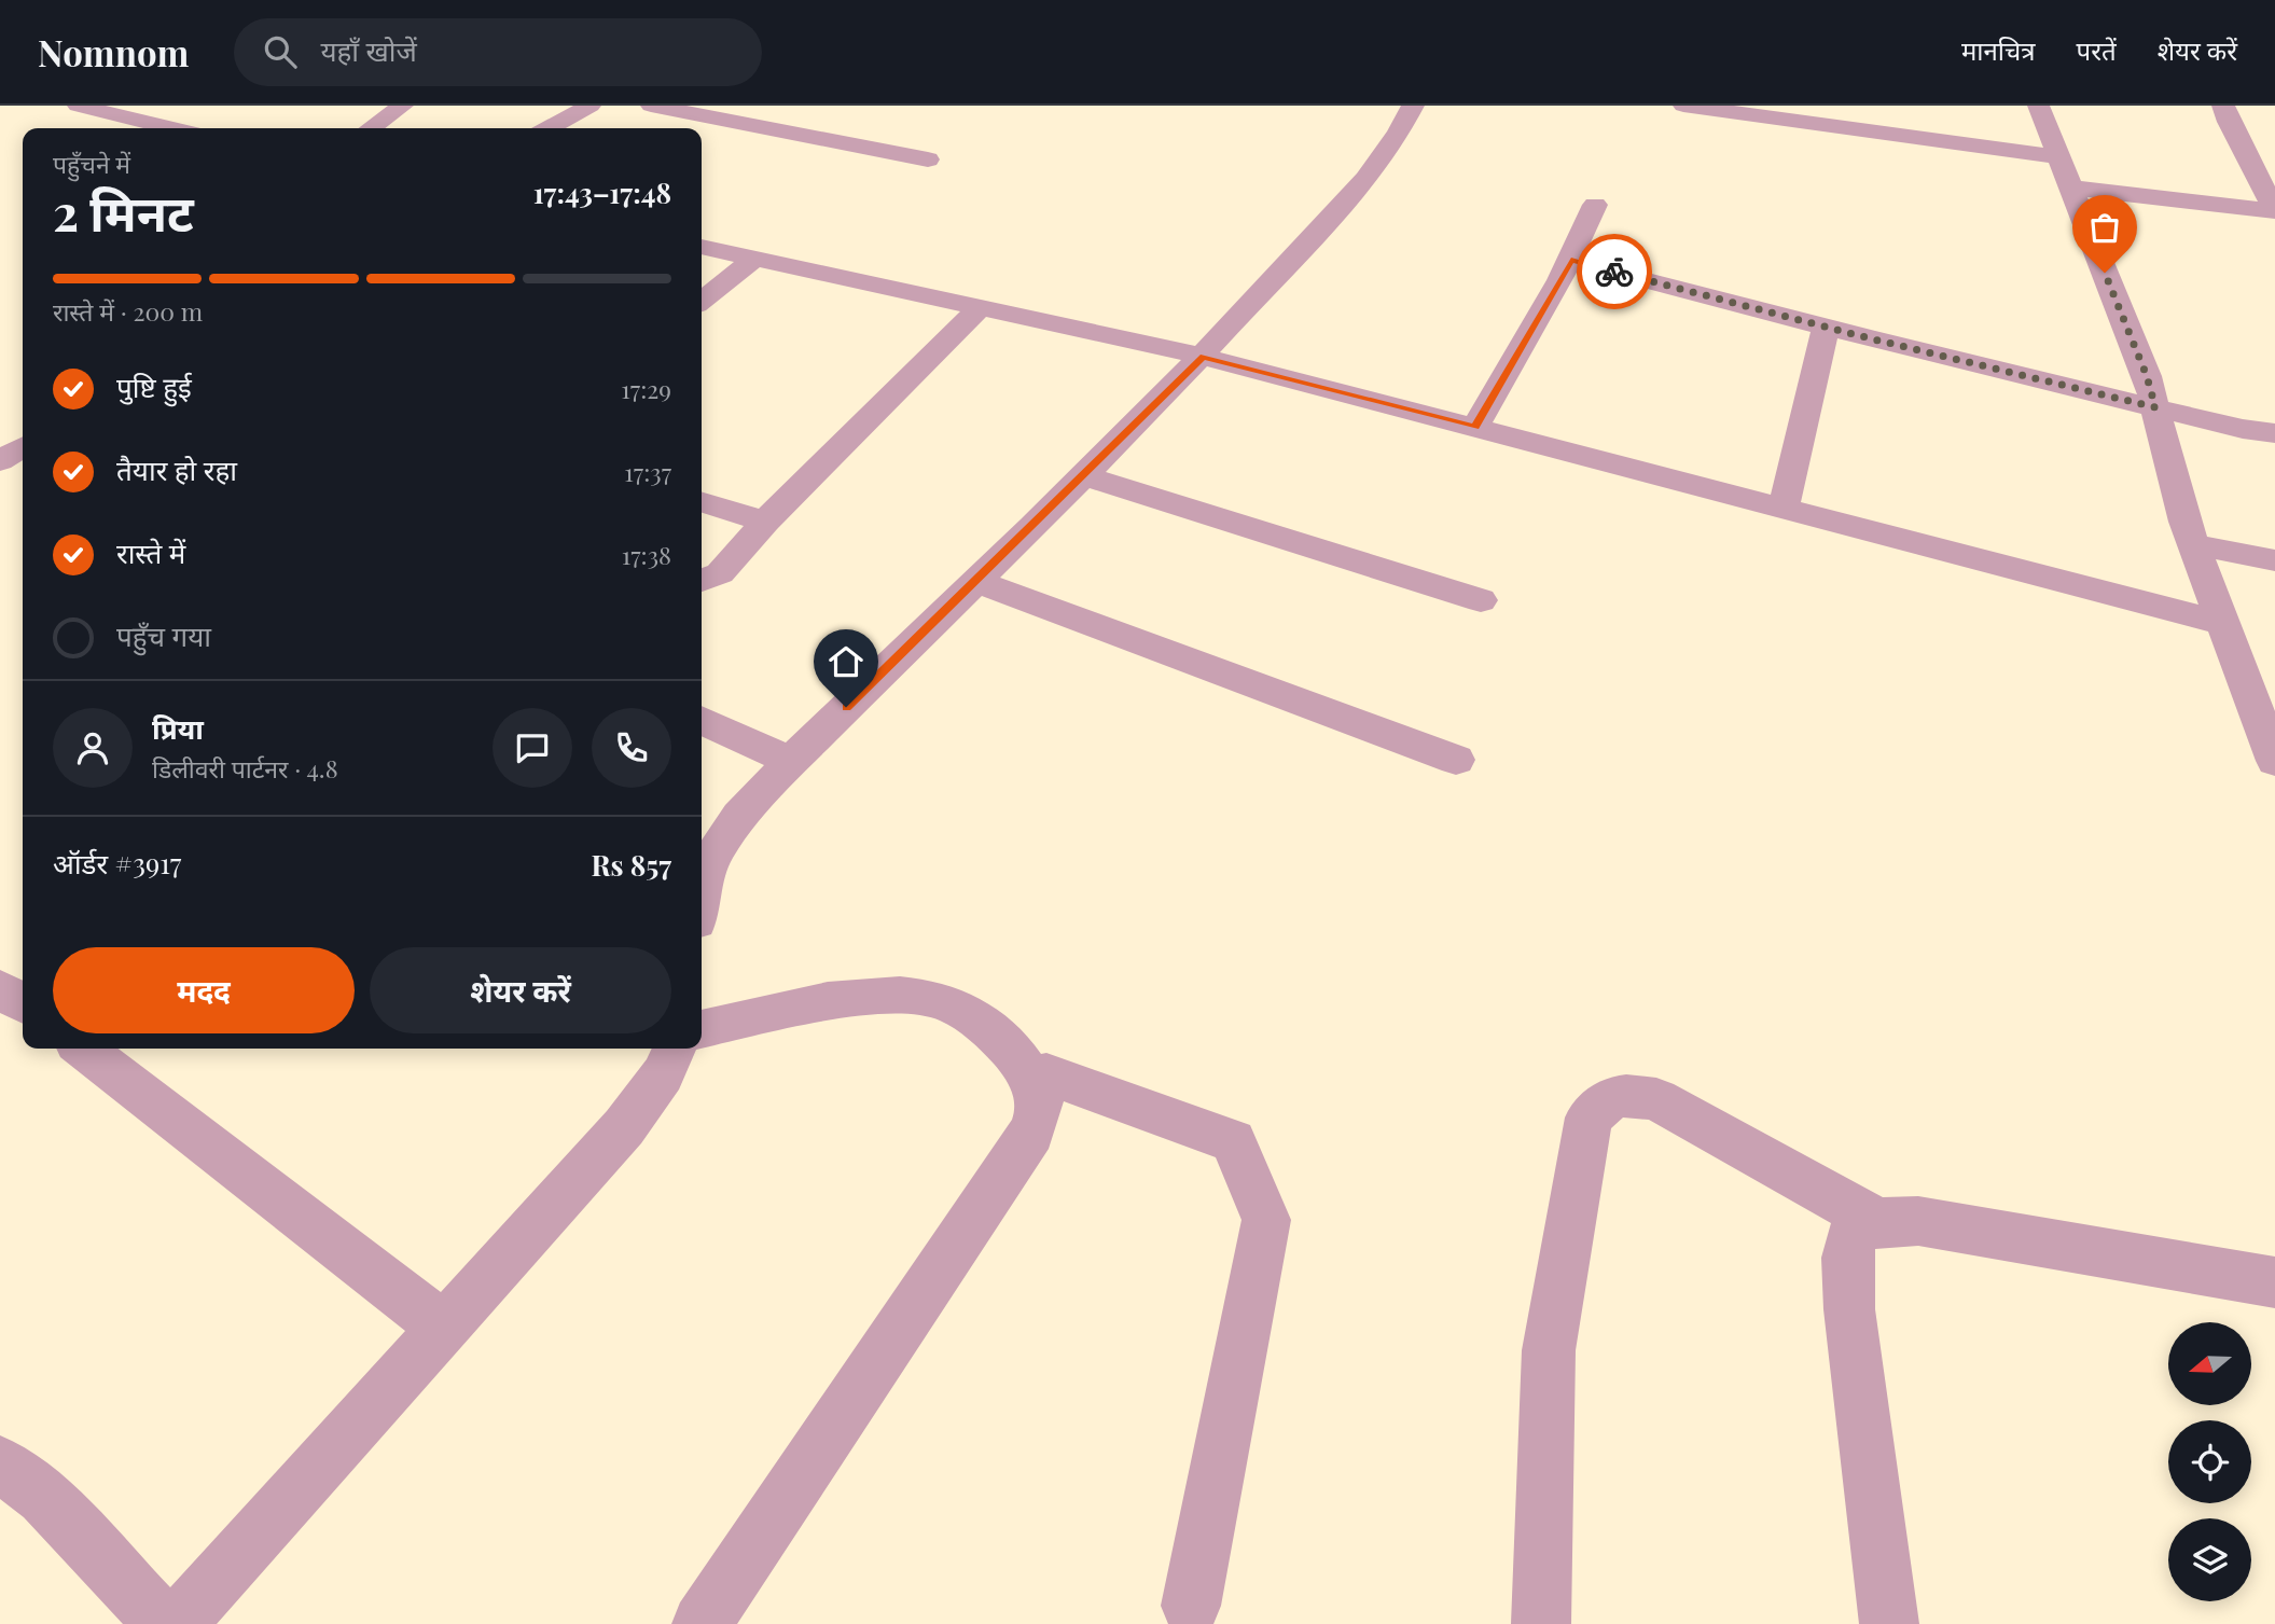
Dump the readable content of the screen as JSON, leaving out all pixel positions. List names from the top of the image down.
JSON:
{
  "north": "left",
  "page": {
    "header": "Nomnom",
    "search": "यहाँ खोजें",
    "nav": ["मानचित्र", "परतें", "शेयर करें"],
    "heading": ["2 मिनट", "पहुँचने में", "17:43–17:48"],
    "panel": [
      "प्रिया",
      "डिलीवरी पार्टनर · 4.8",
      "ऑर्डर #3917",
      "Rs 857"
    ],
    "bar": "रास्ते में · 200 m",
    "list": [
      ["पुष्टि हुई", "17:29"],
      ["तैयार हो रहा", "17:37"],
      ["रास्ते में", "17:38"],
      "पहुँच गया"
    ],
    "buttons": ["मदद", "शेयर करें"]
  }
}
